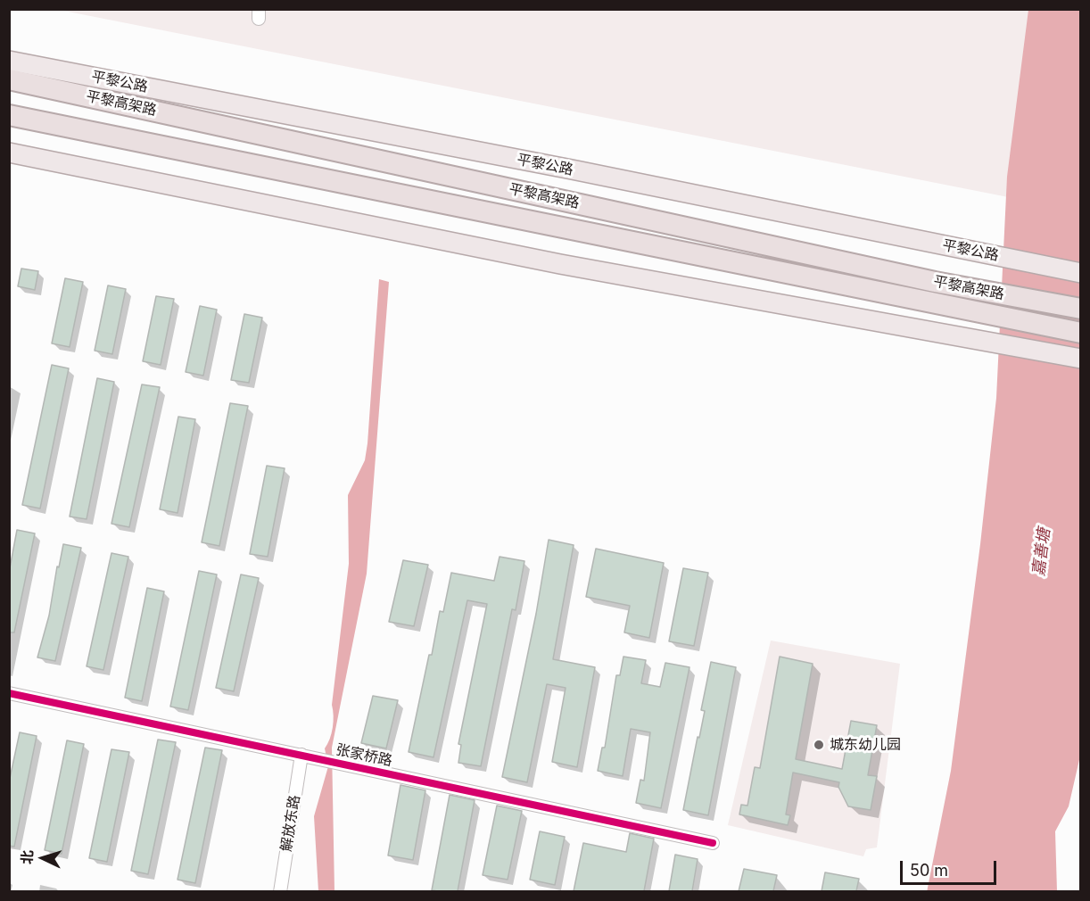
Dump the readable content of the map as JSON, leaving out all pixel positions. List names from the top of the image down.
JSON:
{
  "streets": {
    "highway": ["平黎高架路"],
    "main road": ["平黎公路"],
    "street": ["张家桥路", "解放东路"]
  },
  "crossings": [
    ["张家桥路", "解放东路"]
  ],
  "water": ["嘉善塘"],
  "places": ["城东幼儿园"],
  "scale_bar": "50 m",
  "north": "left"
}
